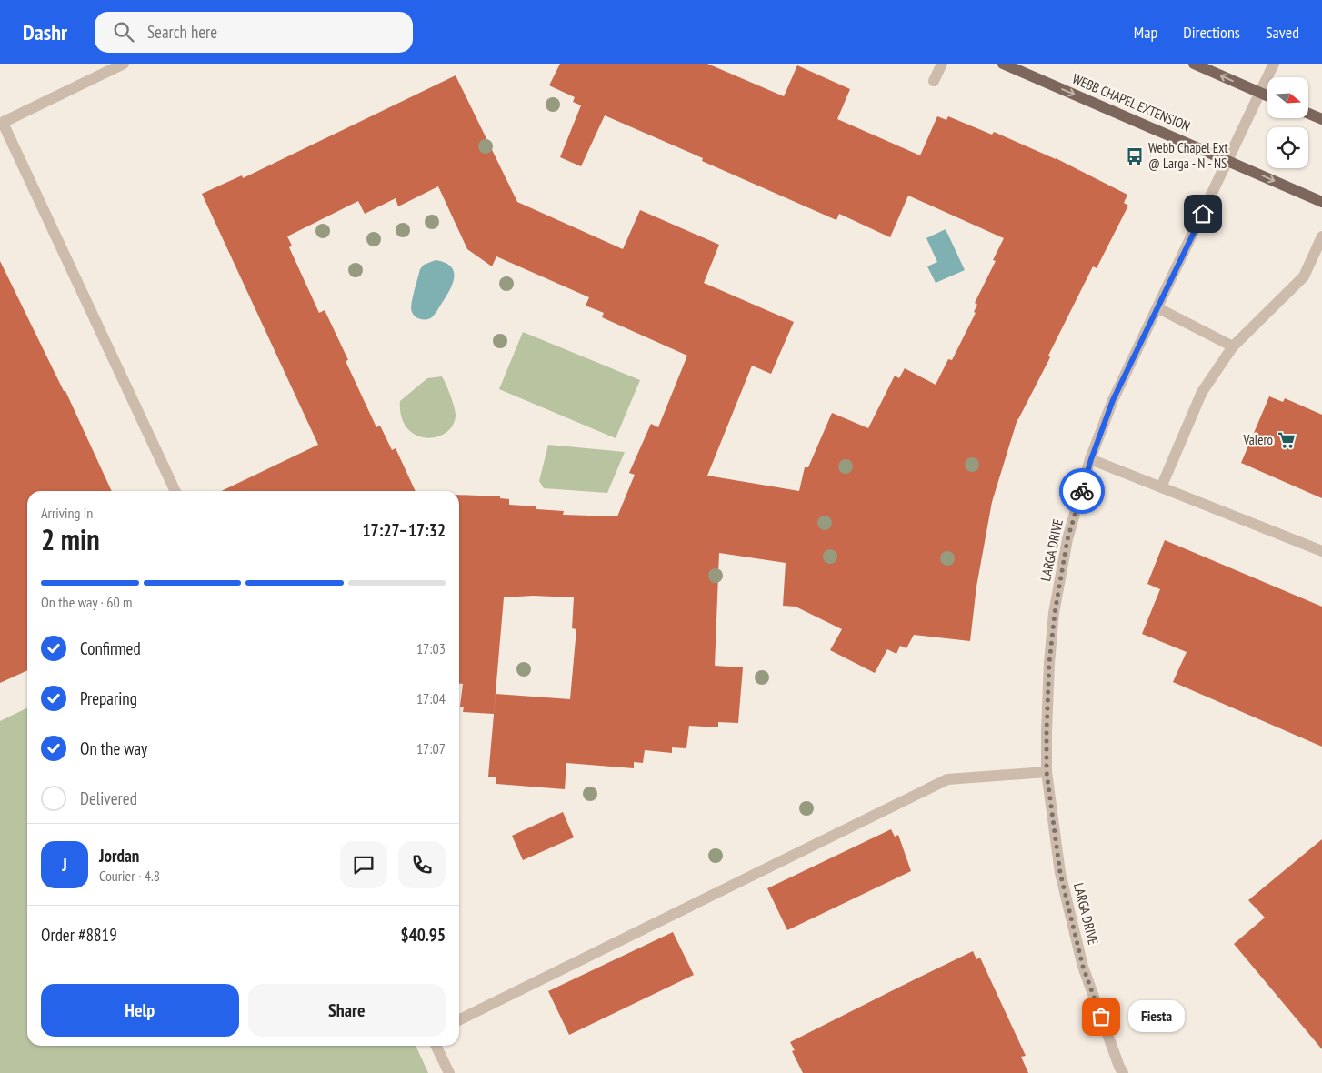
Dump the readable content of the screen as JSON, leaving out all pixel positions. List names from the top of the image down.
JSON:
{
  "streets": {
    "main road": ["WEBB CHAPEL EXTENSION"],
    "street": ["LARGA DRIVE"]
  },
  "crossings": [
    ["WEBB CHAPEL EXTENSION", "LARGA DRIVE"]
  ],
  "one_way": ["WEBB CHAPEL EXTENSION"],
  "places": {
    "bus stop": ["Webb Chapel Ext @ Larga - N - NS"],
    "supermarket": ["Valero"],
    "other": ["Fiesta"]
  },
  "north": "right",
  "page": {
    "header": "Dashr",
    "search": "Search here",
    "nav": ["Map", "Directions", "Saved"],
    "heading": ["2 min", "Arriving in", "17:27–17:32"],
    "panel": [
      "Jordan",
      "Courier · 4.8",
      "Order #8819",
      "$40.95"
    ],
    "bar": "On the way · 60 m",
    "list": [
      ["Confirmed", "17:03"],
      ["Preparing", "17:04"],
      ["On the way", "17:07"],
      "Delivered"
    ],
    "round": "J",
    "buttons": ["Help", "Share"],
    "bubble": "Fiesta"
  }
}
